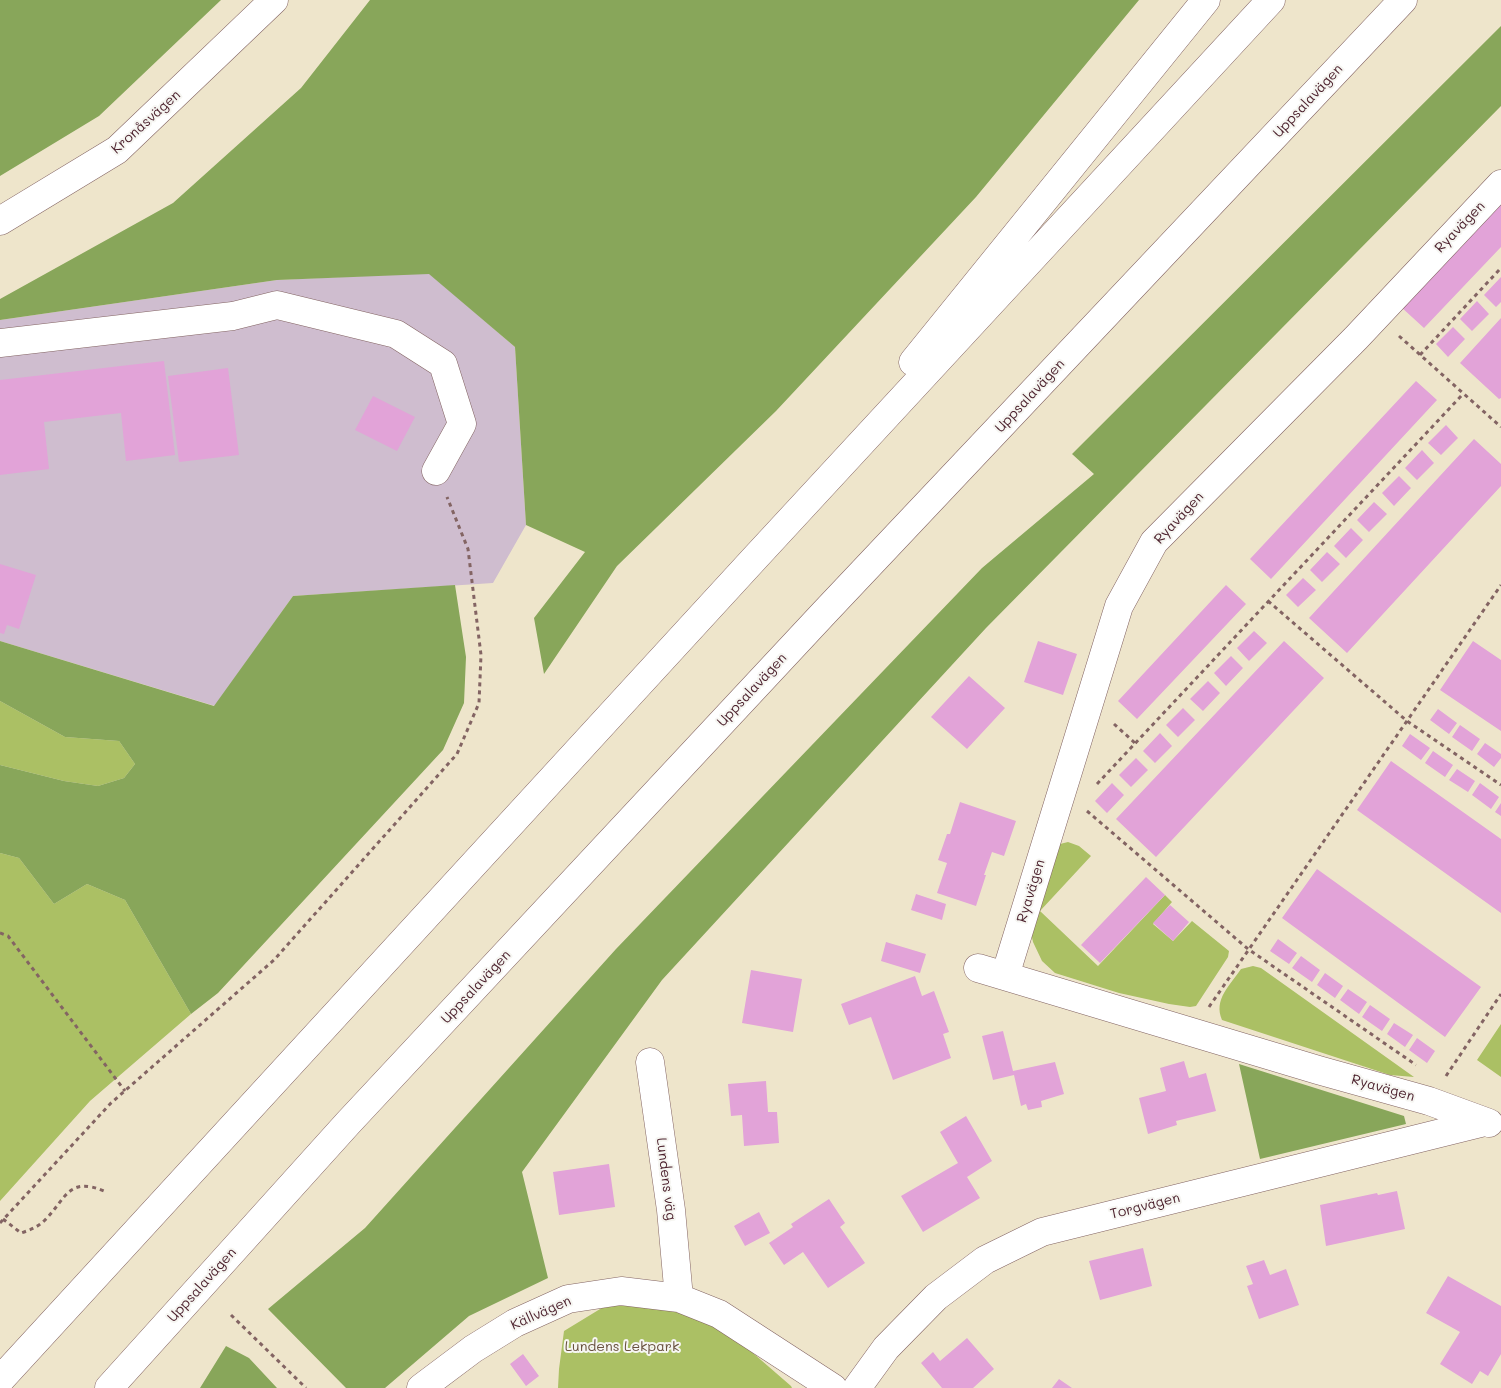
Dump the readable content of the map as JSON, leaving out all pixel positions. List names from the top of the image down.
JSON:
{
  "streets": {
    "main road": [
      "Uppsalavägen",
      "Kronåsvägen",
      "Ryavägen",
      "Lundens väg",
      "Torgvägen",
      "Källvägen"
    ]
  },
  "crossings": [
    ["Ryavägen", "Torgvägen"],
    ["Lundens väg", "Källvägen"]
  ],
  "parks": ["Lundens Lekpark"]
}
